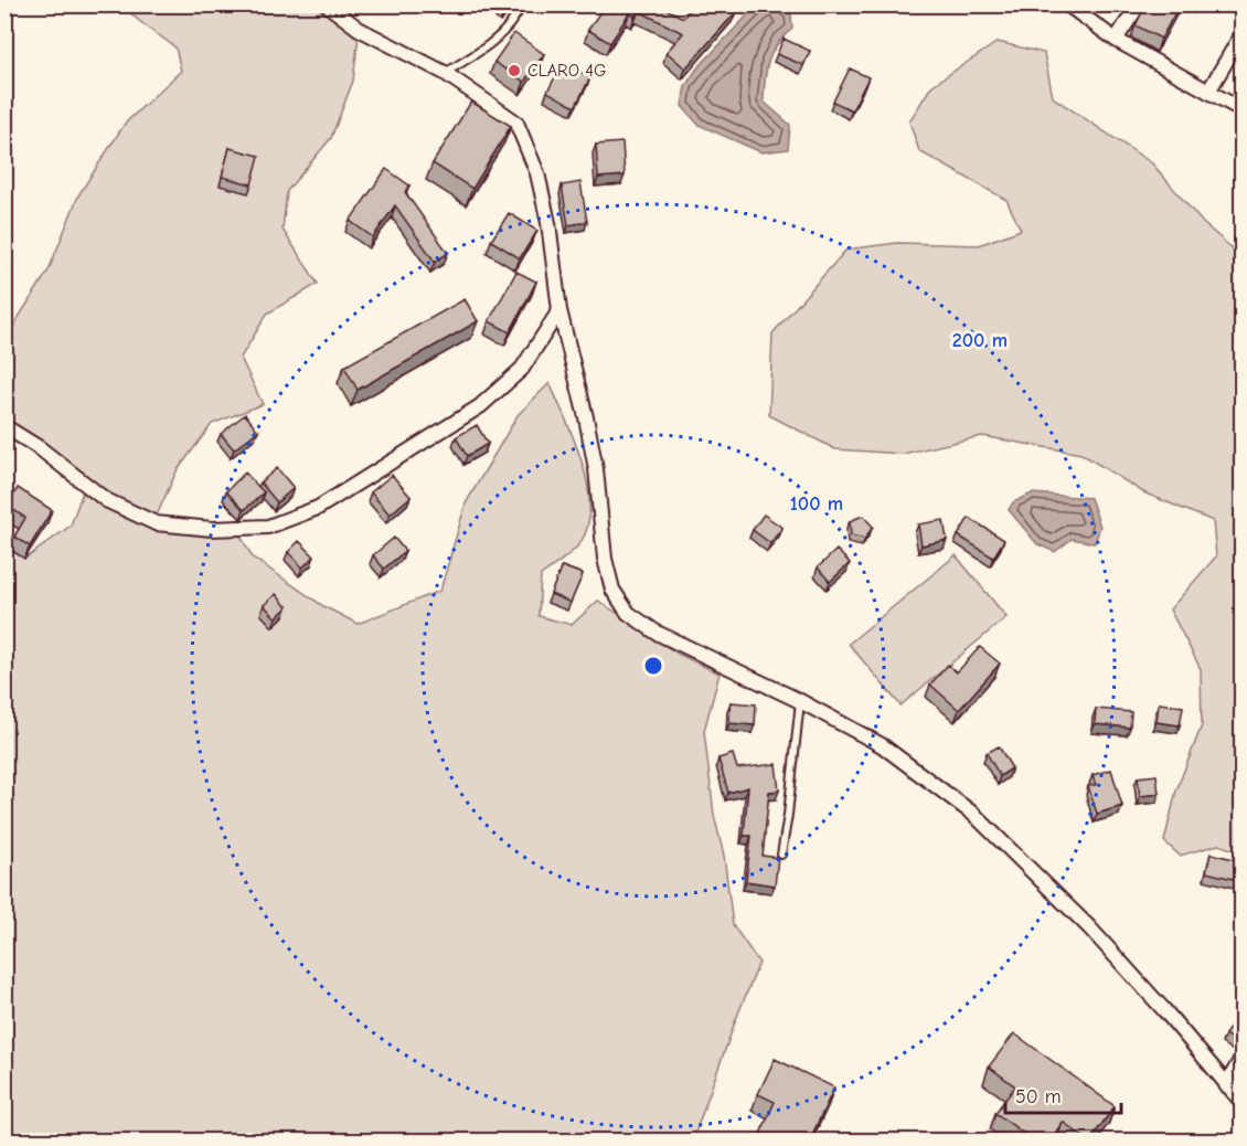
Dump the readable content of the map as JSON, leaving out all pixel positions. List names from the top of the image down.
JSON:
{
  "places": ["CLARO 4G"],
  "scale_bar": "50 m",
  "rings": ["200 m", "100 m"]
}
